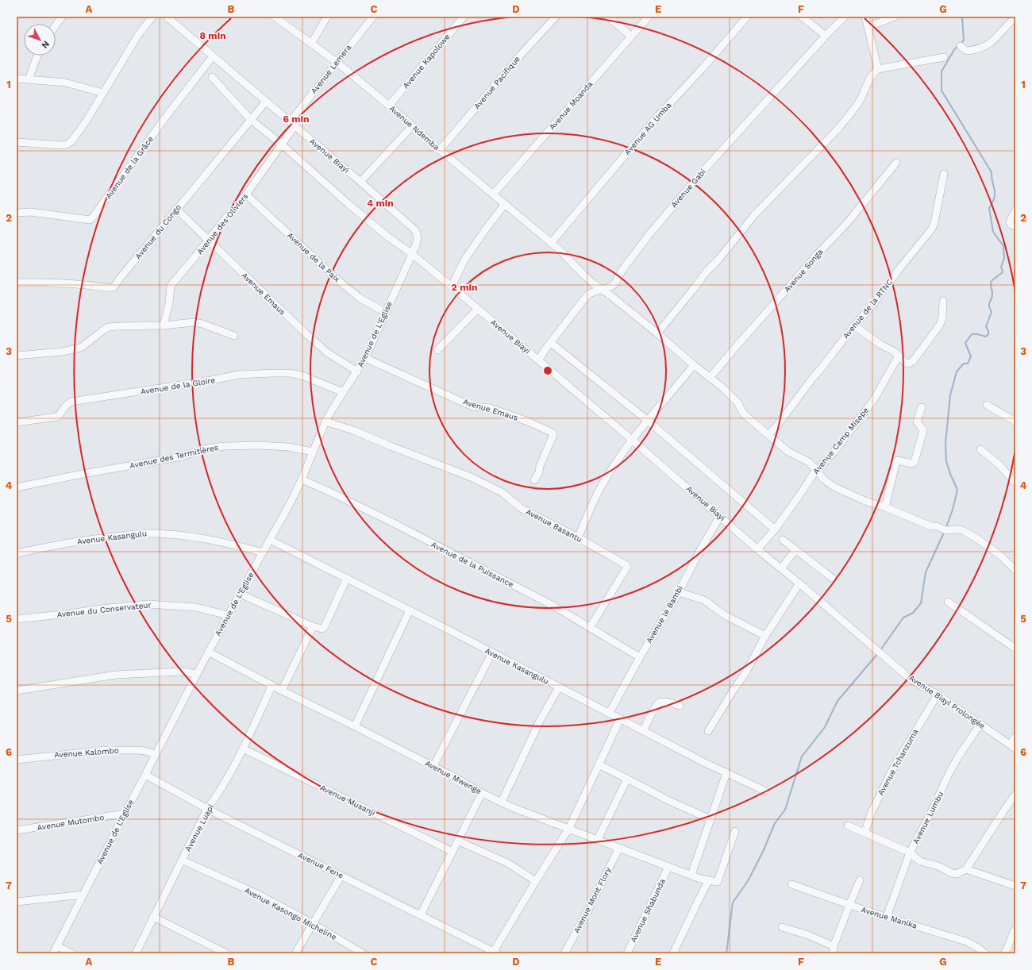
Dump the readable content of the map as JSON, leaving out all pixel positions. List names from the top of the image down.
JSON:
{
  "streets": {
    "street": [
      "Avenue Kapolowe",
      "Avenue Lemera",
      "Avenue Pacifique",
      "Avenue Moanda",
      "Avenue Ndemba",
      "Avenue AG Umba",
      "Avenue Biayi",
      "Avenue de la Grâce",
      "Avenue Gabi",
      "Avenue des Oliviers",
      "Avenue du Congo",
      "Avenue de la Paix",
      "Avenue Songa",
      "Avenue Emaus",
      "Avenue de la RTNC",
      "Avenue de L'Eglise",
      "Avenue de la Gloire",
      "Avenue Camp Misepe",
      "Avenue des Termitières",
      "Avenue Basantu",
      "Avenue Kasangulu",
      "Avenue de la Puissance",
      "Avenue du Conservateur",
      "Avenue le Bambi",
      "Avenue Biayi Prolongée",
      "Avenue Kalombo",
      "Avenue Tchanzuma",
      "Avenue Mwenge",
      "Avenue Musanji",
      "Avenue Lumbu",
      "Avenue Mutombo",
      "Avenue Luapi",
      "Avenue Fene",
      "Avenue Mont Flory",
      "Avenue Shabunda",
      "Avenue Kasongo Micheline",
      "Avenue Manika"
    ]
  },
  "crossings": [
    ["Avenue Kapolowe", "Avenue Ndemba"],
    ["Avenue Lemera", "Avenue Ndemba"],
    ["Avenue Lemera", "Avenue Biayi"],
    ["Avenue Lemera", "Avenue des Oliviers"],
    ["Avenue Pacifique", "Avenue Ndemba"],
    ["Avenue Moanda", "Avenue Ndemba"],
    ["Avenue Ndemba", "Avenue AG Umba"],
    ["Avenue Ndemba", "Avenue Gabi"],
    ["Avenue Ndemba", "Avenue Songa"],
    ["Avenue Ndemba", "Avenue de la RTNC"],
    ["Avenue Ndemba", "Avenue Camp Misepe"],
    ["Avenue Biayi", "Avenue de la Grâce"],
    ["Avenue Biayi", "Avenue Gabi"],
    ["Avenue Biayi", "Avenue des Oliviers"],
    ["Avenue Biayi", "Avenue du Congo"],
    ["Avenue Biayi", "Avenue de L'Eglise"],
    ["Avenue Biayi", "Avenue Camp Misepe"],
    ["Avenue Biayi", "Avenue le Bambi"],
    ["Avenue Biayi", "Avenue Biayi Prolongée"],
    ["Avenue des Oliviers", "Avenue de la Paix"],
    ["Avenue des Oliviers", "Avenue Emaus"],
    ["Avenue du Congo", "Avenue Emaus"],
    ["Avenue de la Paix", "Avenue de L'Eglise"],
    ["Avenue Emaus", "Avenue de L'Eglise"],
    ["Avenue de L'Eglise", "Avenue de la Gloire"],
    ["Avenue de L'Eglise", "Avenue des Termitières"],
    ["Avenue de L'Eglise", "Avenue Basantu"],
    ["Avenue de L'Eglise", "Avenue Kasangulu"],
    ["Avenue de L'Eglise", "Avenue de la Puissance"],
    ["Avenue de L'Eglise", "Avenue du Conservateur"],
    ["Avenue de L'Eglise", "Avenue Kalombo"],
    ["Avenue de L'Eglise", "Avenue Mwenge"],
    ["Avenue de L'Eglise", "Avenue Mutombo"],
    ["Avenue de L'Eglise", "Avenue Fene"],
    ["Avenue Basantu", "Avenue de la Puissance"],
    ["Avenue Kasangulu", "Avenue le Bambi"],
    ["Avenue de la Puissance", "Avenue le Bambi"],
    ["Avenue Biayi Prolongée", "Avenue Tchanzuma"],
    ["Avenue Biayi Prolongée", "Avenue Lumbu"],
    ["Avenue Mwenge", "Avenue Luapi"],
    ["Avenue Mwenge", "Avenue Mont Flory"],
    ["Avenue Mwenge", "Avenue Shabunda"],
    ["Avenue Musanji", "Avenue Luapi"],
    ["Avenue Lumbu", "Avenue Manika"],
    ["Avenue Luapi", "Avenue Fene"],
    ["Avenue Luapi", "Avenue Kasongo Micheline"]
  ],
  "north": "bottom right",
  "grid": {
    "columns": [
      "A",
      "B",
      "C",
      "D",
      "E",
      "F",
      "G"
    ],
    "rows": [
      "1",
      "2",
      "3",
      "4",
      "5",
      "6",
      "7"
    ]
  },
  "rings": [
    "8 min",
    "6 min",
    "4 min",
    "2 min"
  ]
}
